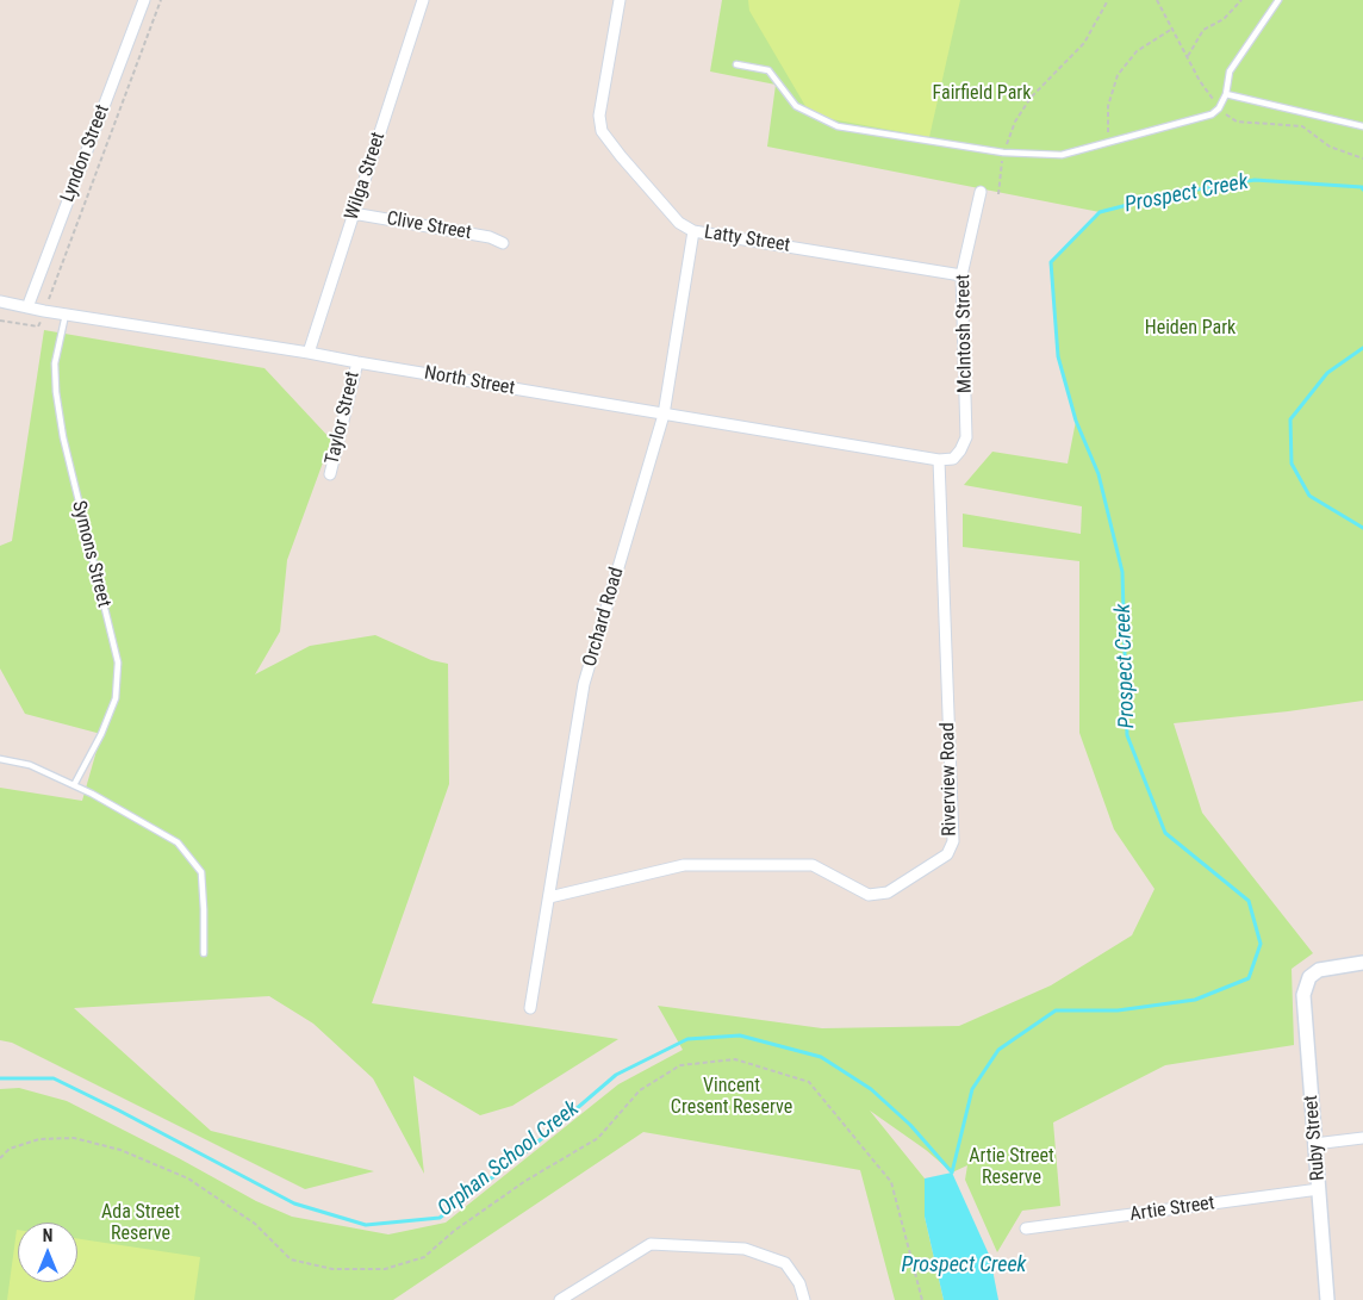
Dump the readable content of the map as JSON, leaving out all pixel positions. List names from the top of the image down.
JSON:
{
  "streets": {
    "street": [
      "Lyndon Street",
      "Wilga Street",
      "Clive Street",
      "Latty Street",
      "McIntosh Street",
      "North Street",
      "Taylor Street",
      "Orchard Road",
      "Riverview Road",
      "Ruby Street",
      "Artie Street"
    ],
    "lane": ["Symons Street"]
  },
  "crossings": [
    ["Lyndon Street", "North Street"],
    ["Wilga Street", "Clive Street"],
    ["Wilga Street", "North Street"],
    ["Latty Street", "McIntosh Street"],
    ["Latty Street", "Orchard Road"],
    ["McIntosh Street", "North Street"],
    ["McIntosh Street", "Riverview Road"],
    ["North Street", "Taylor Street"],
    ["North Street", "Symons Street"],
    ["North Street", "Orchard Road"],
    ["North Street", "Riverview Road"],
    ["Orchard Road", "Riverview Road"],
    ["Ruby Street", "Artie Street"]
  ],
  "water": ["Prospect Creek", "Orphan School Creek"],
  "parks": [
    "Fairfield Park",
    "Heiden Park",
    "Vincent Cresent Reserve",
    "Artie Street Reserve",
    "Ada Street Reserve"
  ],
  "north": "top"
}
